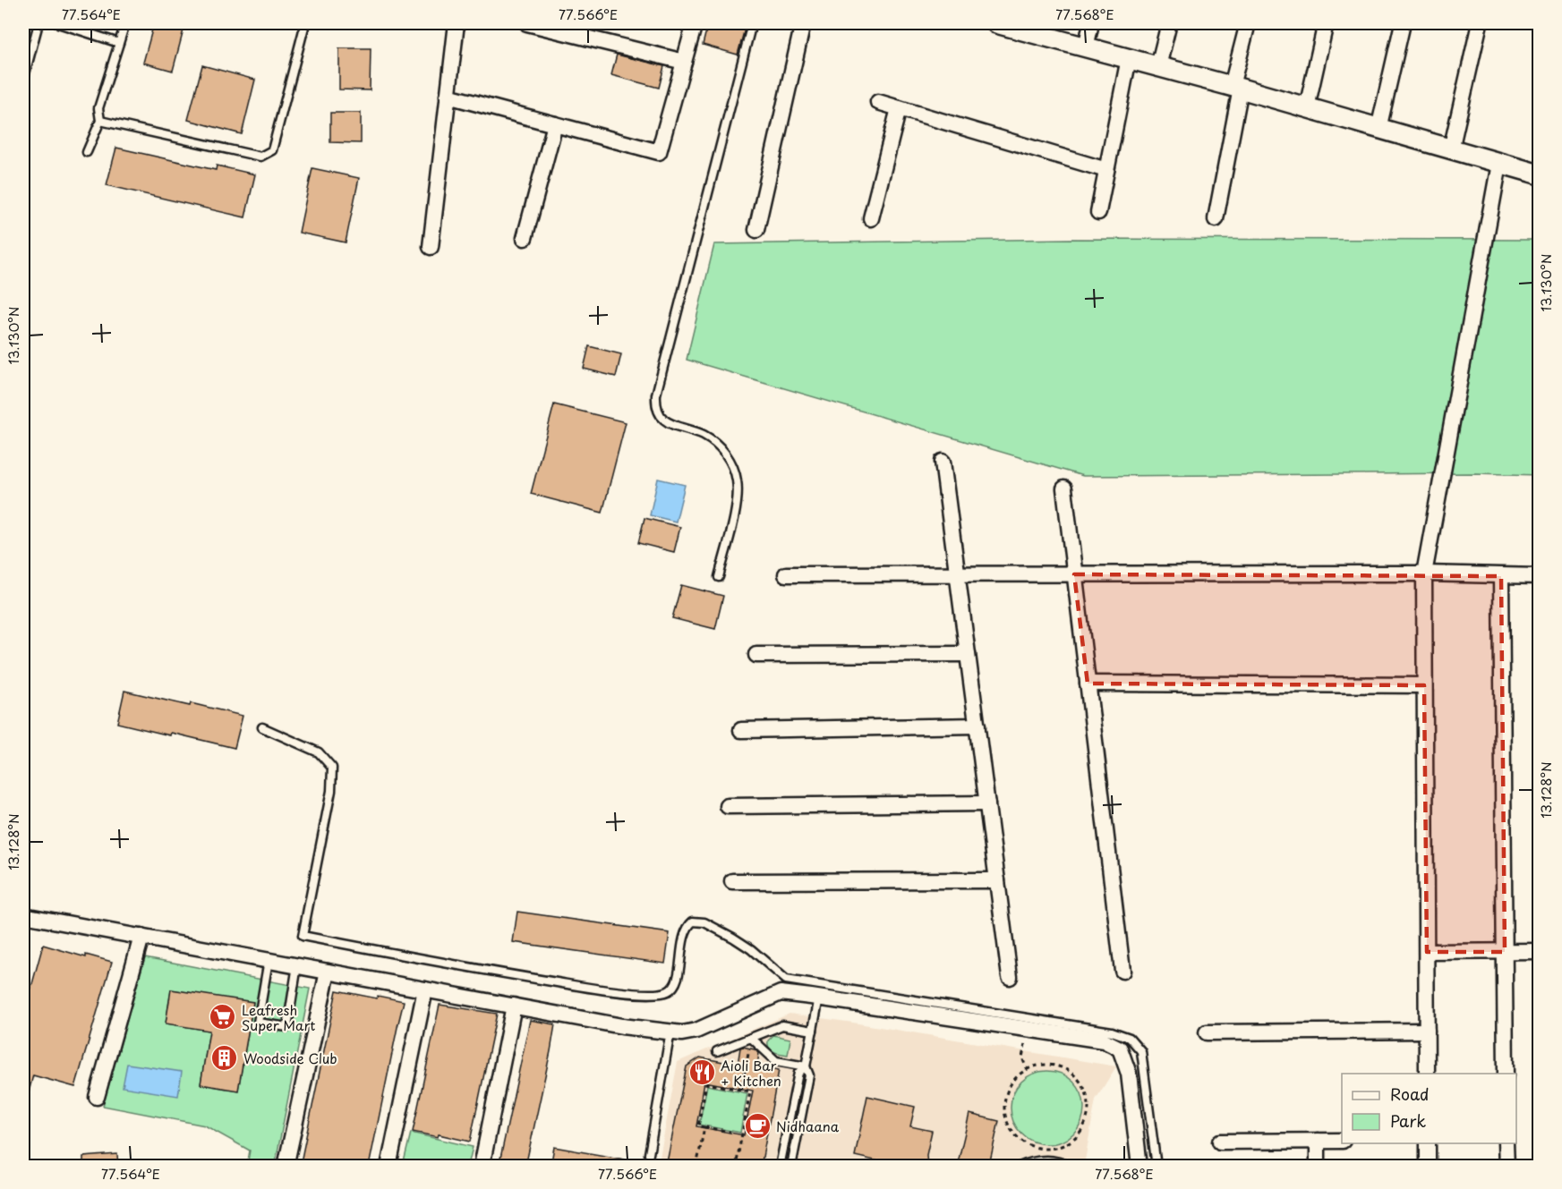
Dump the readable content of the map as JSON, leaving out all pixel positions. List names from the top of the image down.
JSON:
{
  "places": {
    "supermarket": ["Leafresh Super Mart"],
    "building": ["Woodside Club"],
    "restaurant": ["Aioli Bar + Kitchen"],
    "cafe": ["Nidhaana"]
  },
  "legend": ["Road", "Park"],
  "coordinates": [
    "77.564°E",
    "77.566°E",
    "77.568°E",
    "13.130°N",
    "13.128°N"
  ]
}
